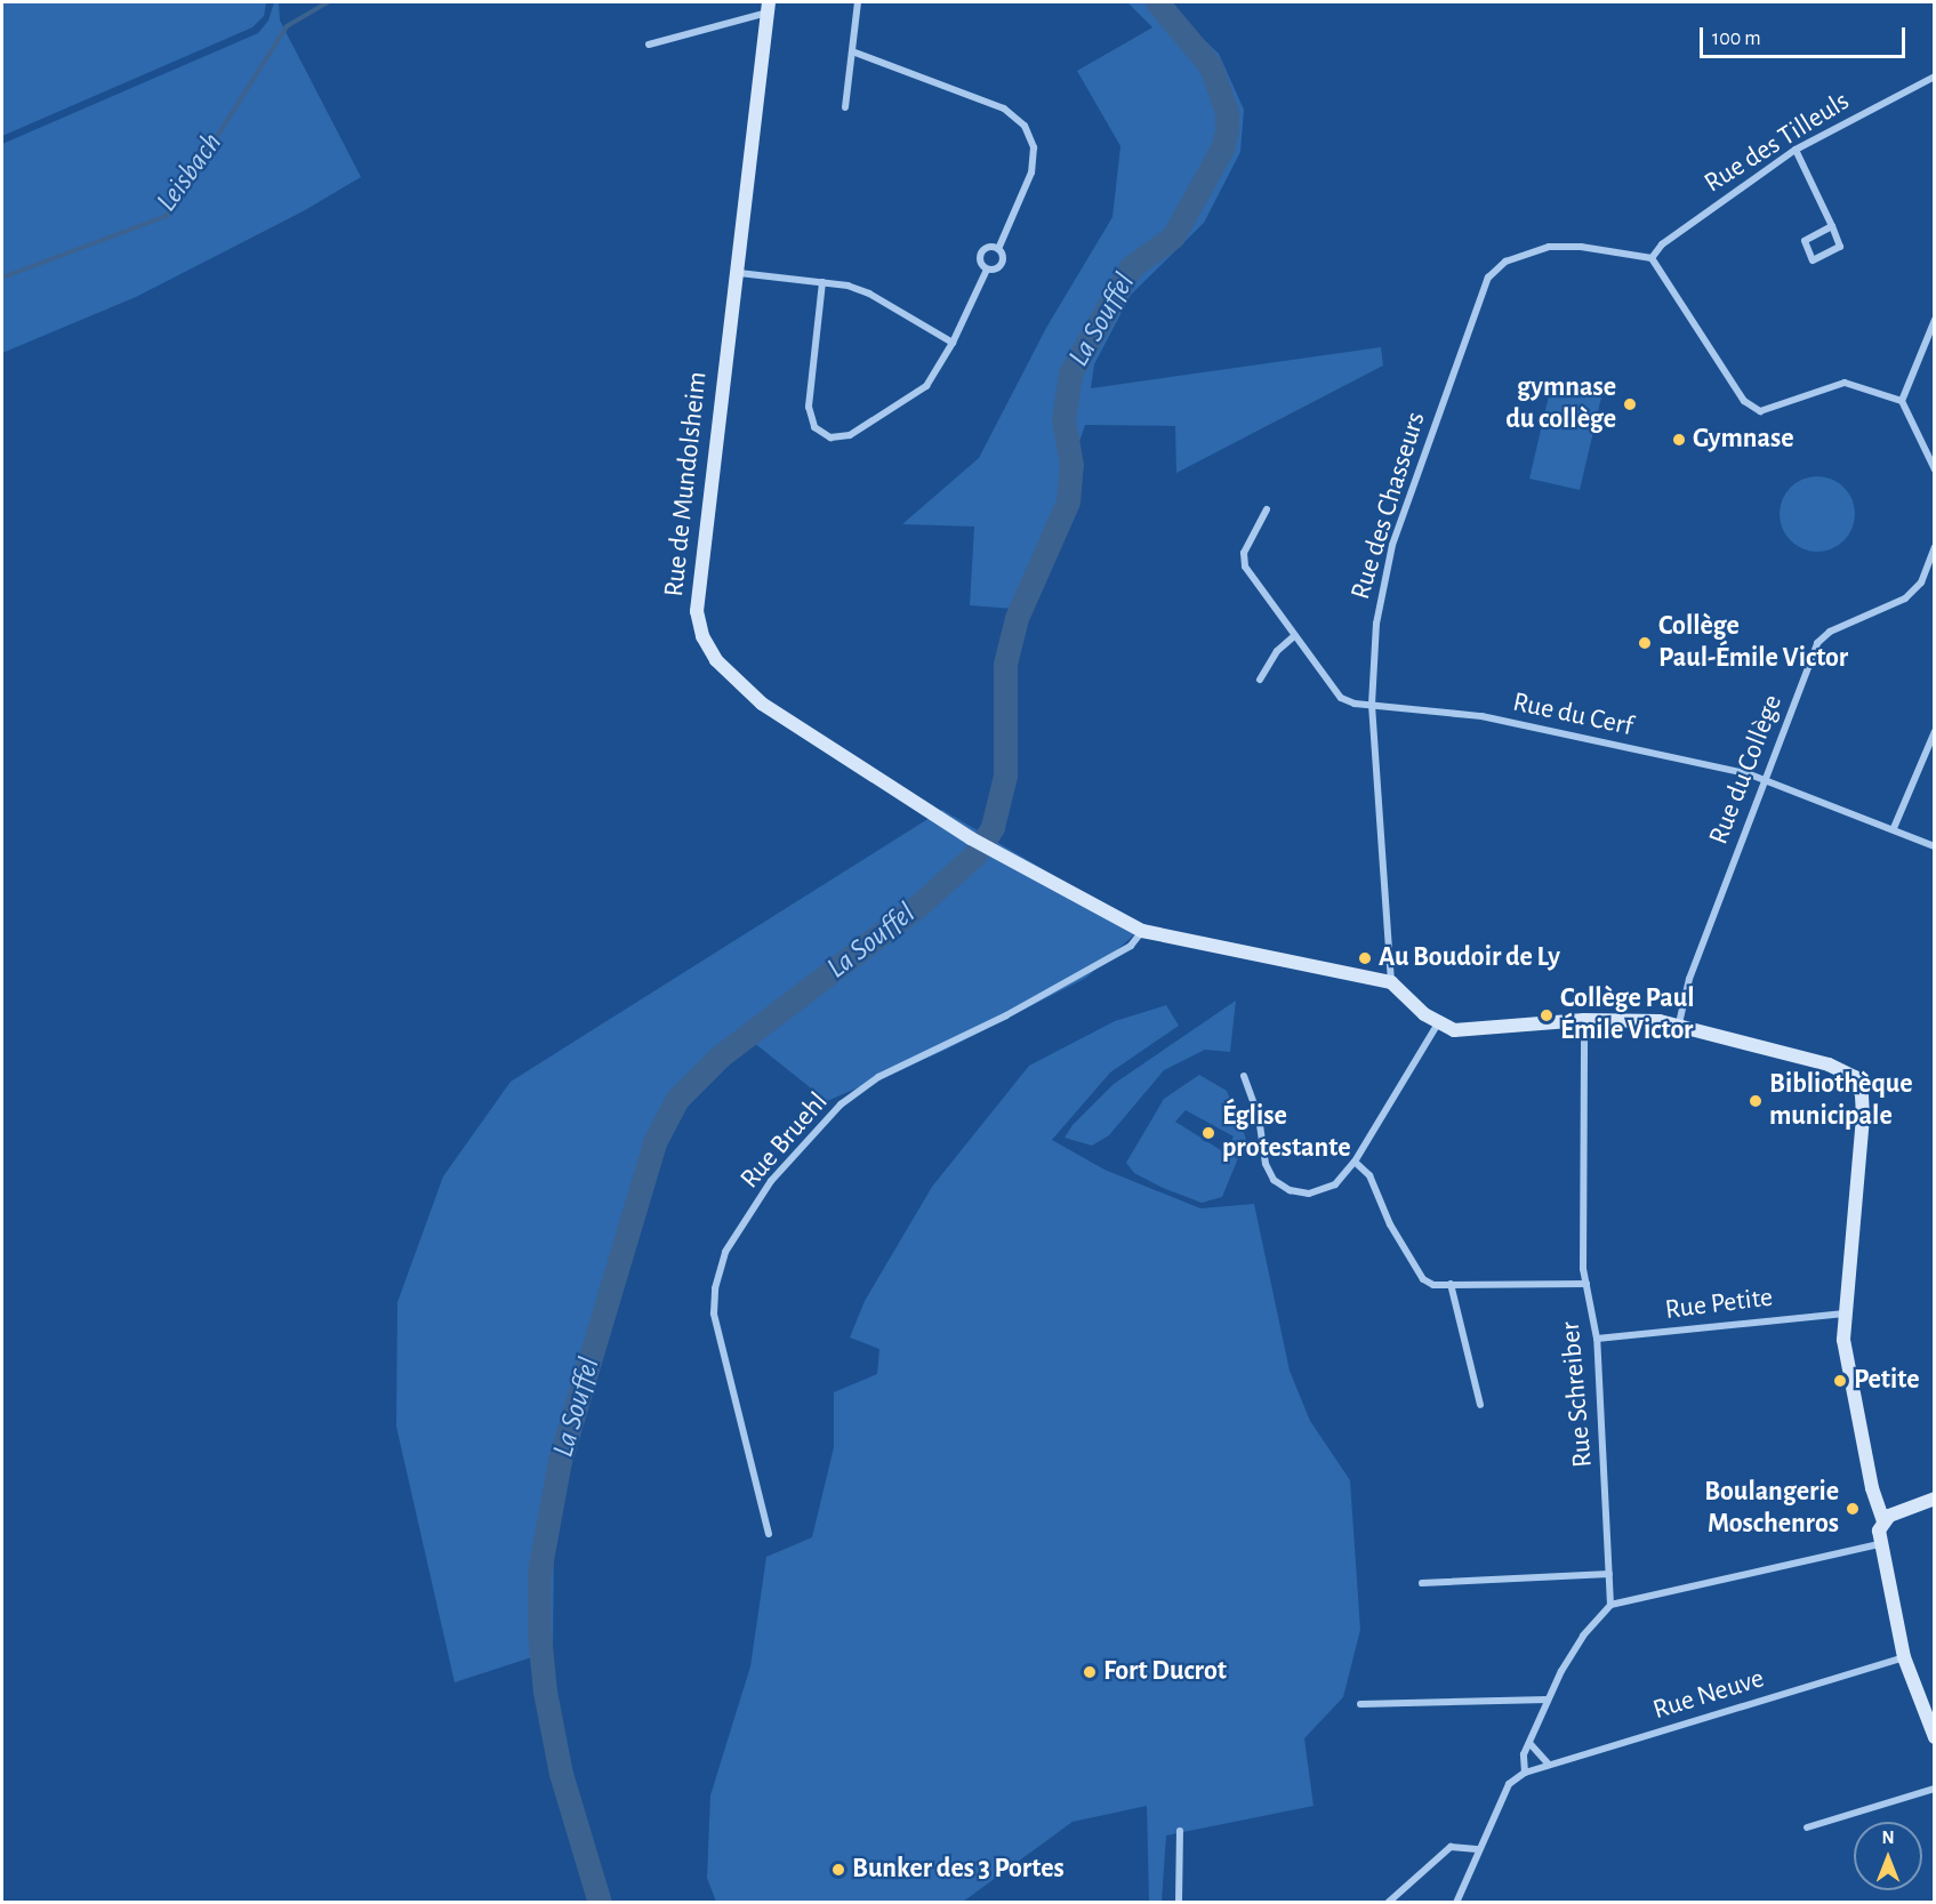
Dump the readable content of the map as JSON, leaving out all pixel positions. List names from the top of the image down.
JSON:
{
  "streets": {
    "street": [
      "Rue des Tilleuls",
      "Rue de Mundolsheim",
      "Rue des Chasseurs",
      "Rue du Cerf",
      "Rue du Collège",
      "Rue Bruehl",
      "Rue Petite",
      "Rue Schreiber",
      "Rue Neuve"
    ]
  },
  "crossings": [
    ["Rue des Tilleuls", "Rue des Chasseurs"],
    ["Rue de Mundolsheim", "Rue des Chasseurs"],
    ["Rue de Mundolsheim", "Rue Bruehl"],
    ["Rue des Chasseurs", "Rue du Cerf"],
    ["Rue du Cerf", "Rue du Collège"],
    ["Rue Petite", "Rue Schreiber"]
  ],
  "water": ["Leisbach", "La Souffel"],
  "places": [
    "gymnase du collège",
    "Gymnase",
    "Collège Paul-Émile Victor",
    "Au Boudoir de Ly",
    "Collège Paul Émile Victor",
    "Bibliothèque municipale",
    "Église protestante",
    "Petite",
    "Boulangerie Moschenros",
    "Fort Ducrot",
    "Bunker des 3 Portes"
  ],
  "scale_bar": "100 m",
  "north": "top"
}
